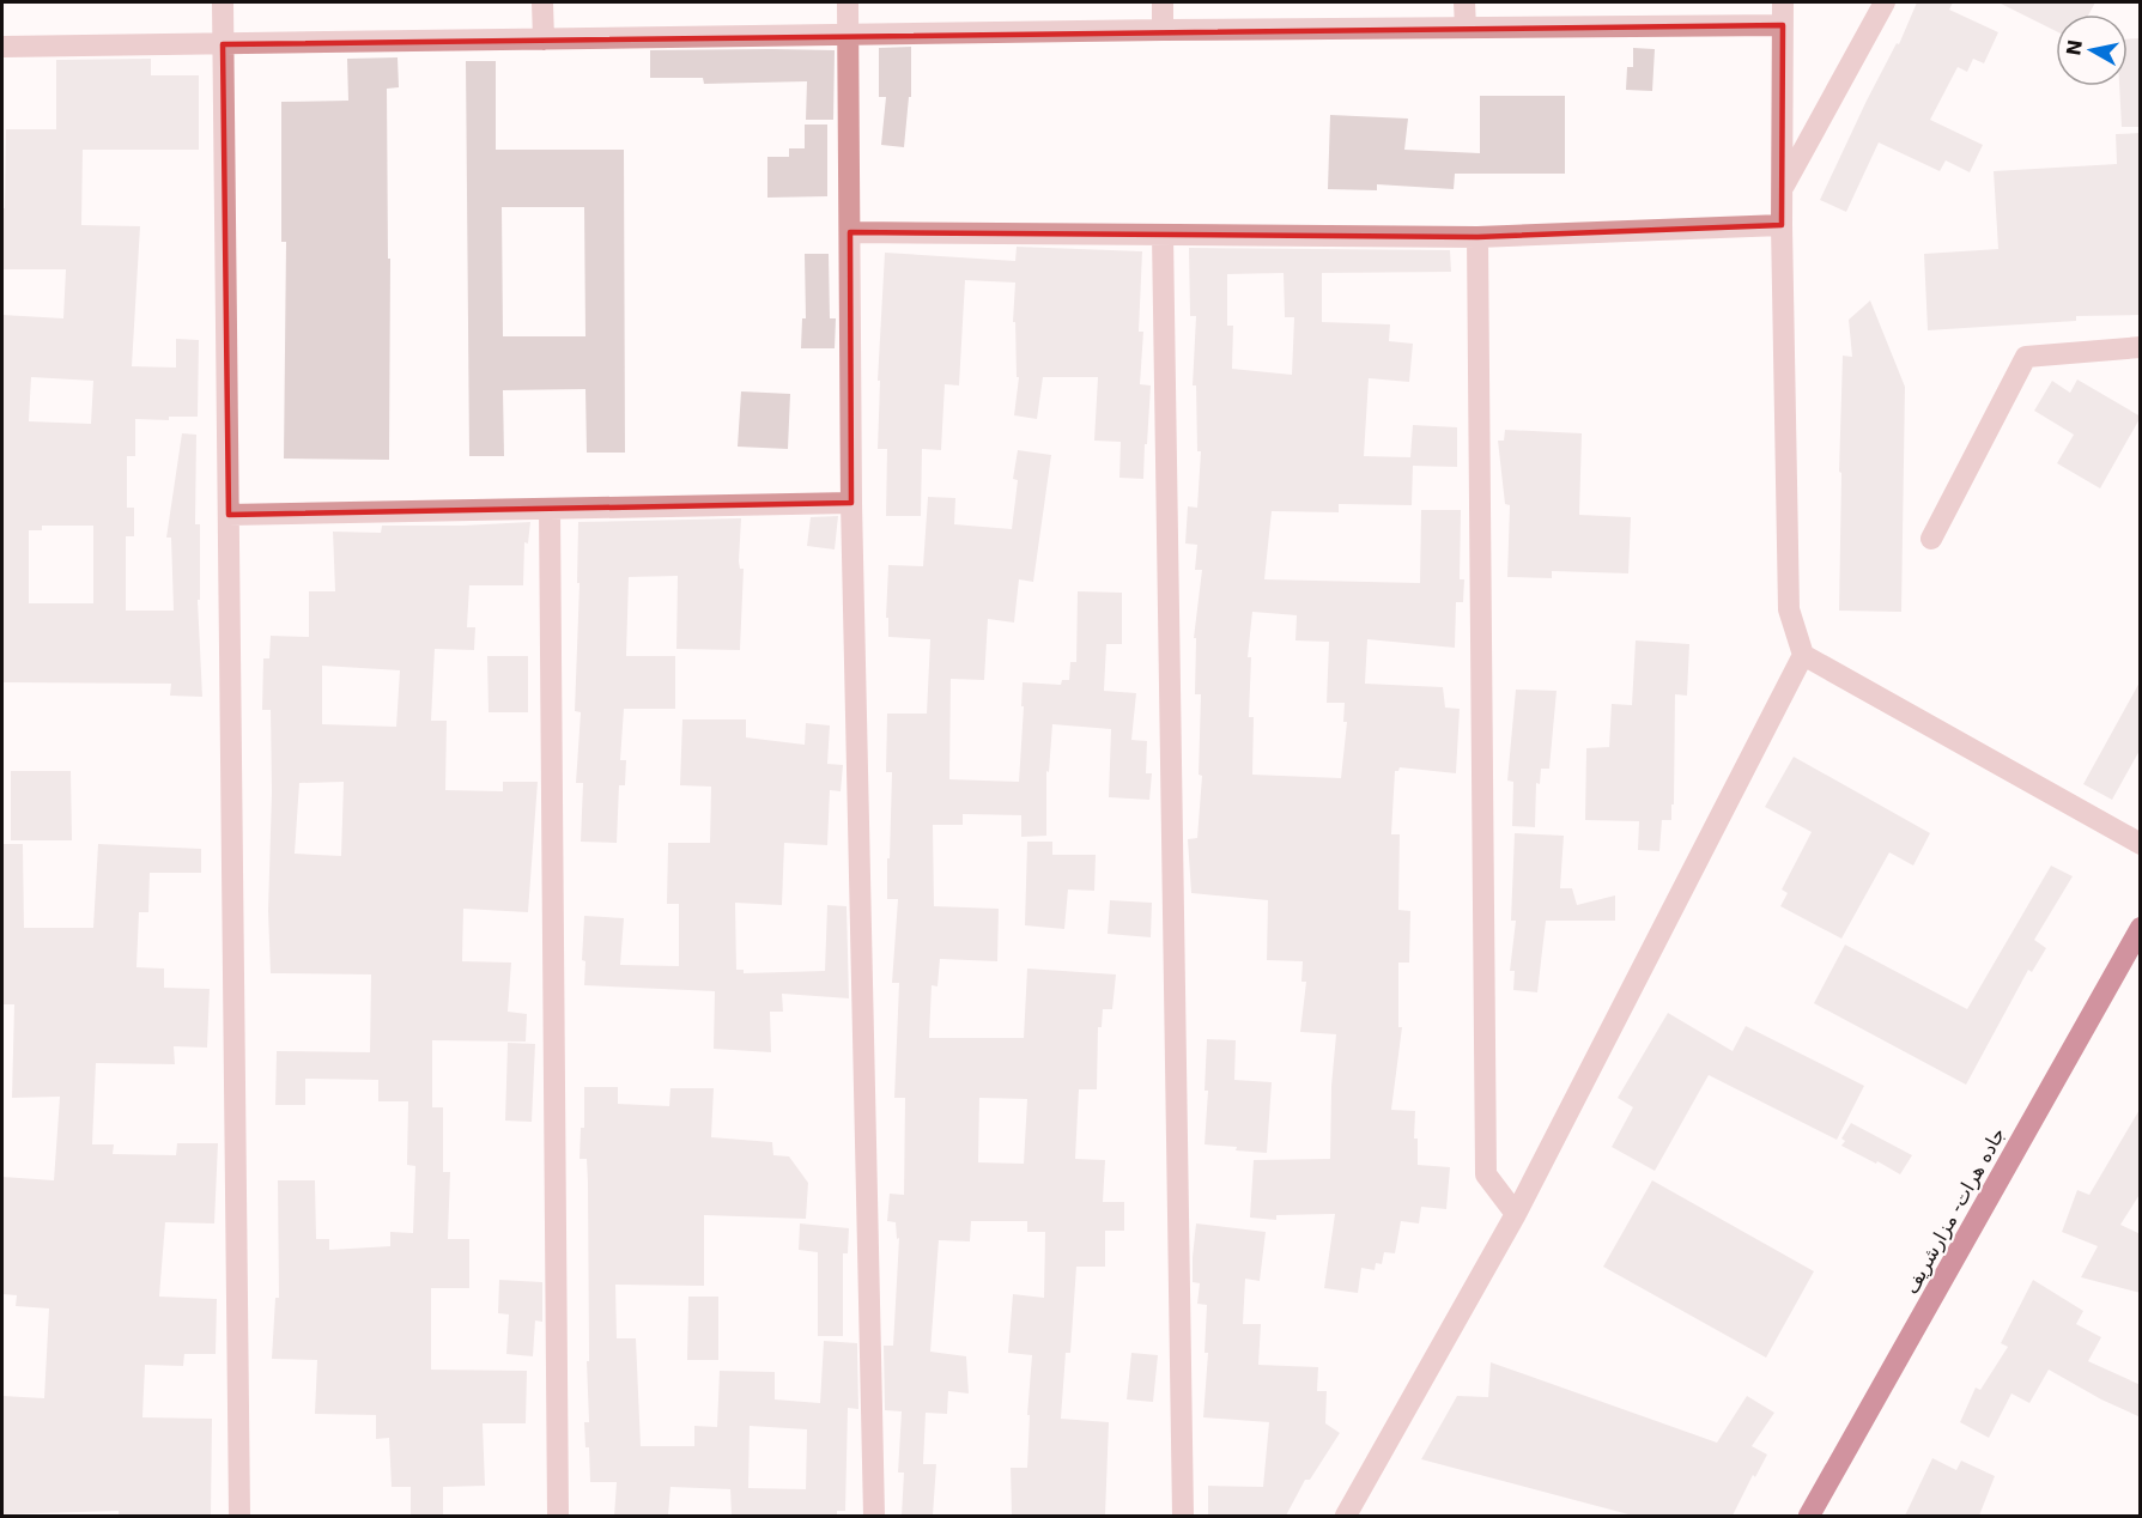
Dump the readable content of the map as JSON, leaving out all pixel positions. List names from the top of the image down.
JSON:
{
  "streets": {
    "highway": ["جاده هرات- مزارشریف"]
  },
  "north": "left"
}
